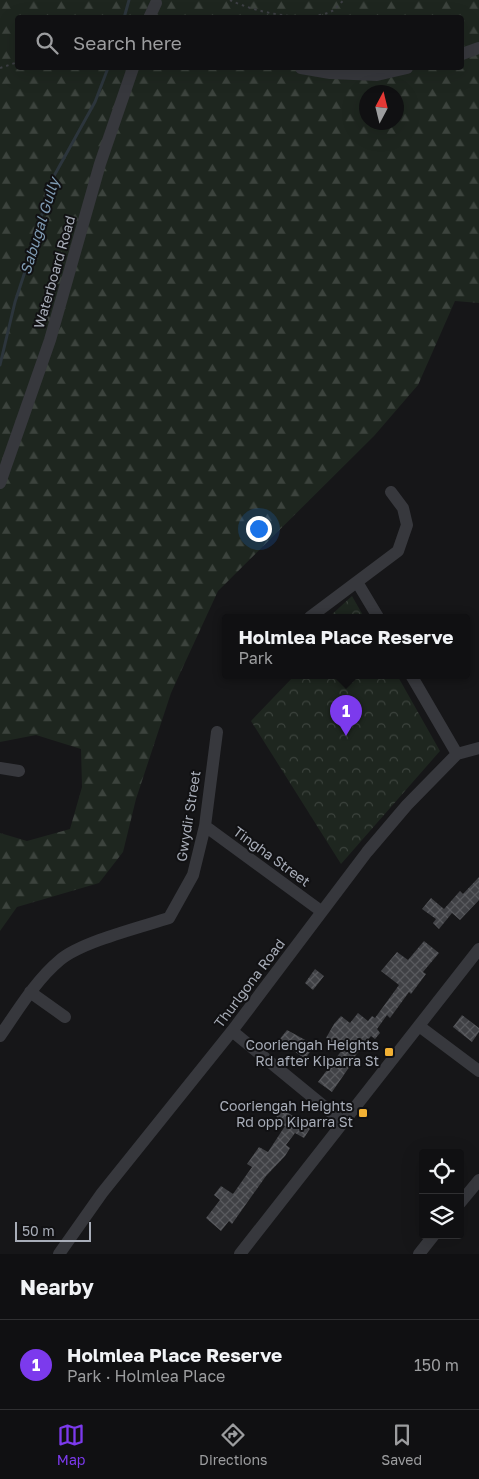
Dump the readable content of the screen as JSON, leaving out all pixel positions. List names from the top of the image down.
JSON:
{
  "streets": {
    "street": [
      "Waterboard Road",
      "Gwydir Street",
      "Tingha Street",
      "Thurlgona Road"
    ]
  },
  "crossings": [
    ["Gwydir Street", "Tingha Street"],
    ["Tingha Street", "Thurlgona Road"]
  ],
  "water": ["Sabugal Gully"],
  "places": {
    "transit": ["Cooriengah Heights Rd after Kiparra St", "Cooriengah Heights Rd opp Kiparra St"]
  },
  "scale_bar": "50 m",
  "north": "top",
  "page": {
    "search": "Search here",
    "popup": ["Holmlea Place Reserve", "Park"],
    "pins": "1",
    "scale": "50 m",
    "heading": "Nearby",
    "list": [
      {
        "mark": "1",
        "name": "Holmlea Place Reserve",
        "note": "Park · Holmlea Place",
        "value": "150 m"
      }
    ],
    "nav": ["Map", "Directions", "Saved"]
  }
}
